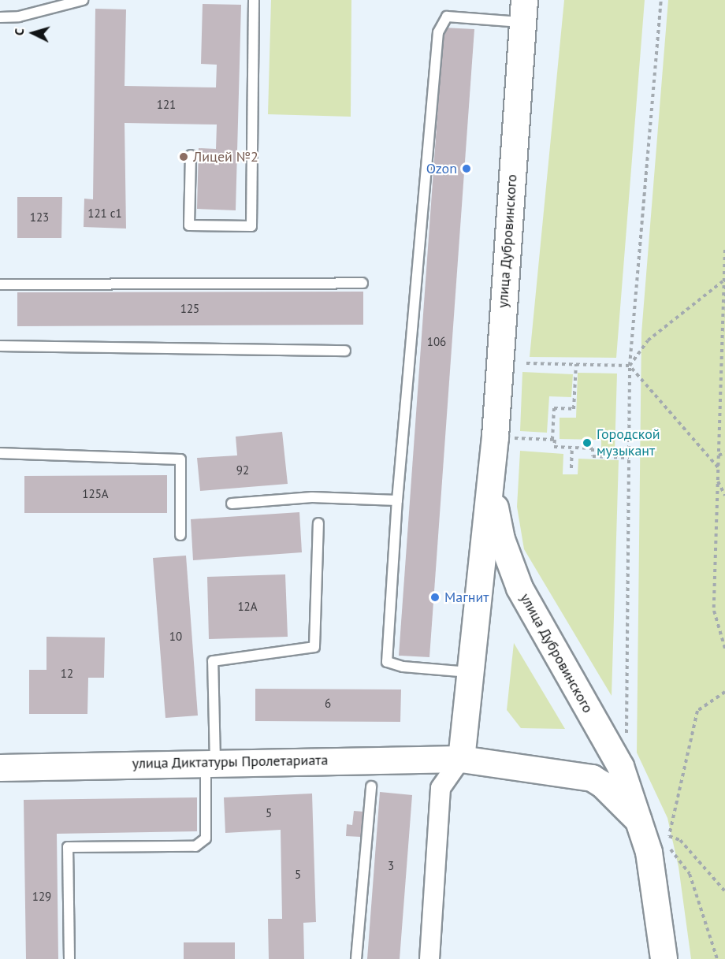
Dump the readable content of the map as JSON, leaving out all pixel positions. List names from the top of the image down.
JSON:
{
  "streets": {
    "main road": ["улица Дубровинского", "улица Диктатуры Пролетариата"]
  },
  "crossings": [
    ["улица Дубровинского", "улица Диктатуры Пролетариата"]
  ],
  "places": [
    "Лицей №2",
    "Ozon",
    "Городской музыкант",
    "Магнит"
  ],
  "house_numbers": [
    "121",
    "121 с1",
    "123",
    "125",
    "106",
    "92",
    "125А",
    "12А",
    "10",
    "12",
    "6",
    "5",
    "3",
    "5",
    "129"
  ],
  "north": "left"
}
